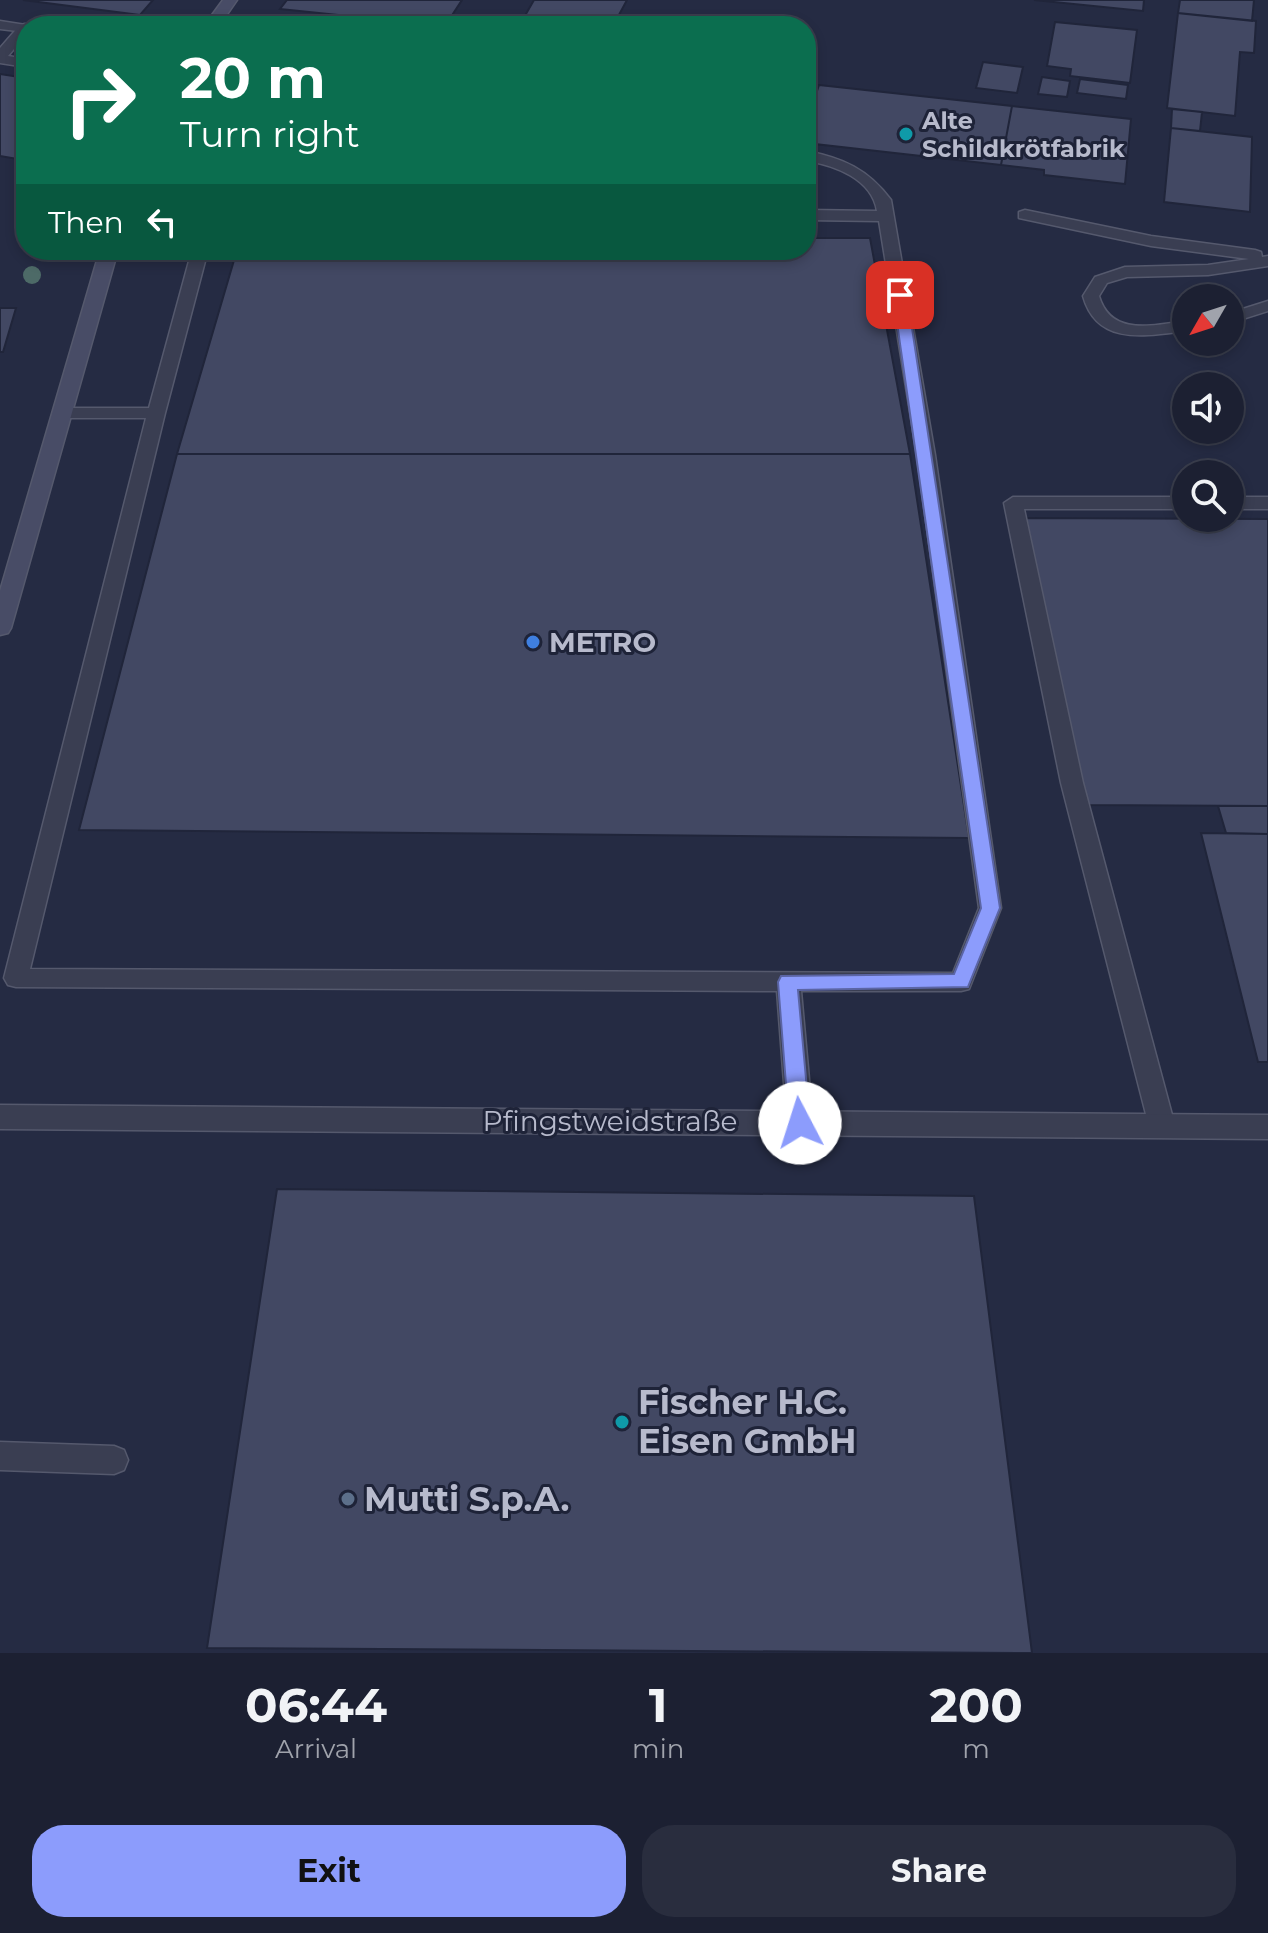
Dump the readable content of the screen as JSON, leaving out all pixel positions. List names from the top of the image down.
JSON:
{
  "streets": {
    "street": ["Pfingstweidstraße"]
  },
  "places": [
    "Alte Schildkrötfabrik",
    "METRO",
    "Fischer H.C. Eisen GmbH",
    "Mutti S.p.A."
  ],
  "north": "bottom left",
  "page": {
    "turn": ["20 m", "Turn right"],
    "then": "Then",
    "eta": [
      "06:44",
      "Arrival",
      "1",
      "min",
      "200",
      "m"
    ],
    "buttons": ["Exit", "Share"]
  }
}
